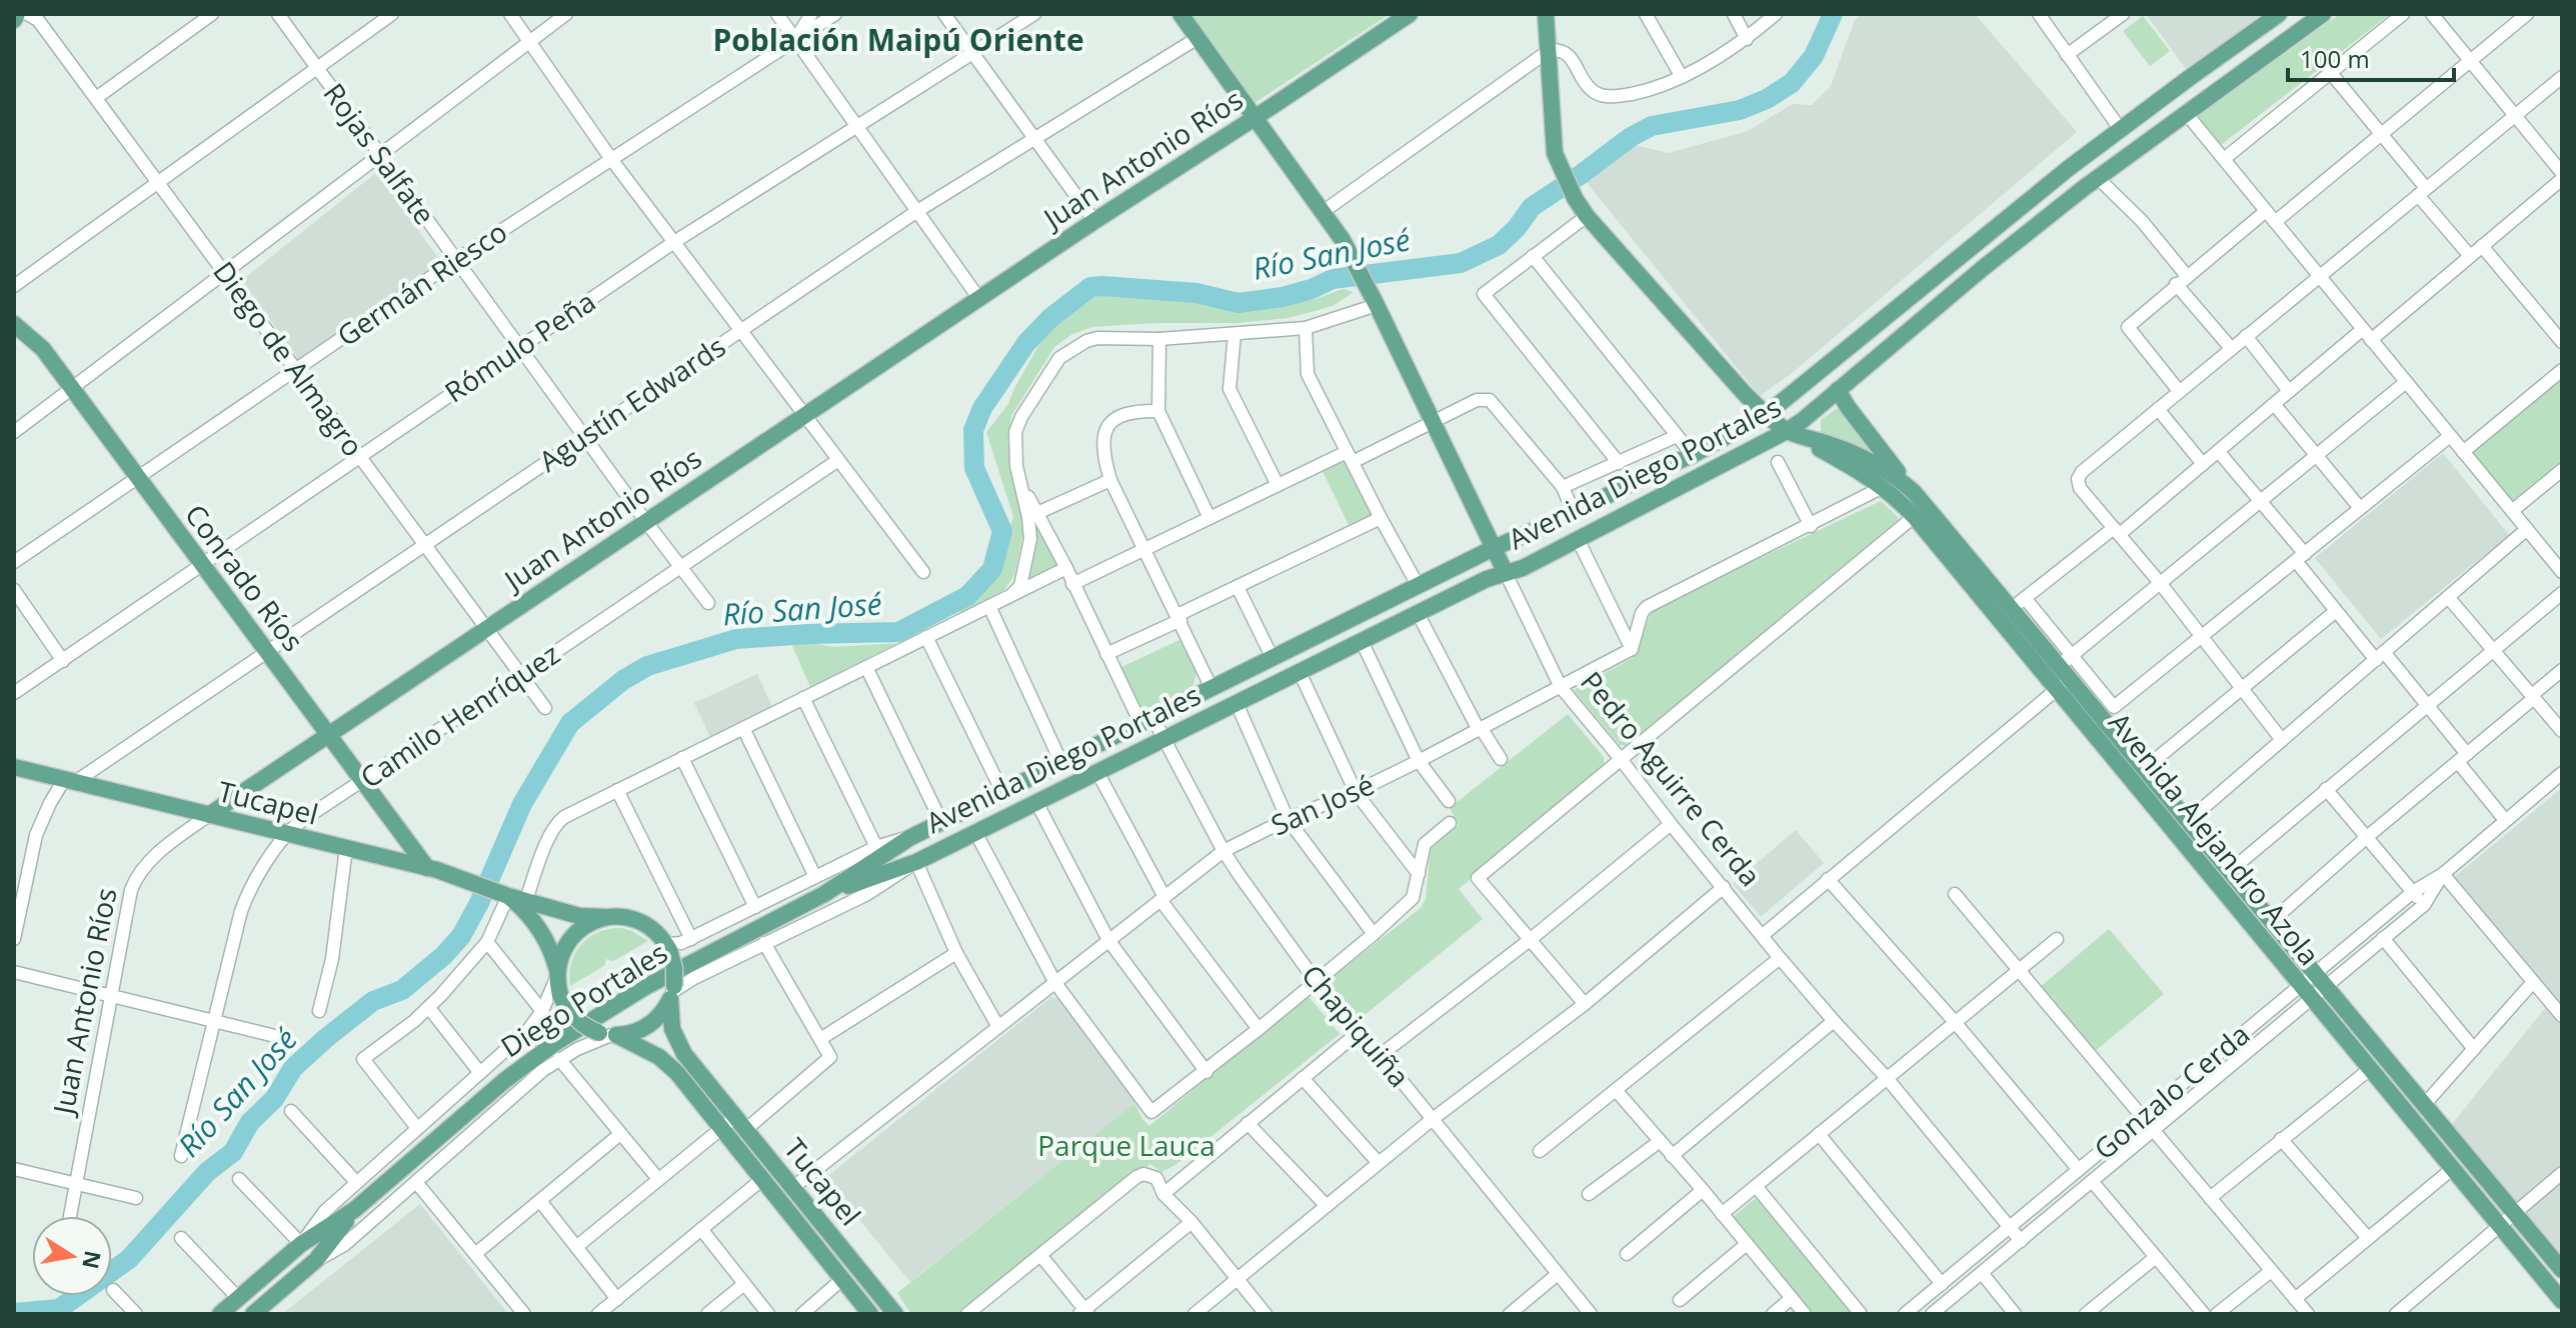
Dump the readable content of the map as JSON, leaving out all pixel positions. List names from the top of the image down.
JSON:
{
  "streets": {
    "main road": [
      "Juan Antonio Ríos",
      "Avenida Diego Portales",
      "Conrado Ríos",
      "Pedro Aguirre Cerda",
      "Tucapel",
      "Avenida Alejandro Azola",
      "Diego Portales"
    ],
    "street": [
      "Rojas Salfate",
      "Germán Riesco",
      "Rómulo Peña",
      "Diego de Almagro",
      "Agustín Edwards",
      "Camilo Henríquez",
      "San José",
      "Chapiquiña",
      "Gonzalo Cerda"
    ]
  },
  "crossings": [
    ["Rojas Salfate", "Juan Antonio Ríos"],
    ["Rojas Salfate", "Germán Riesco"],
    ["Rojas Salfate", "Rómulo Peña"],
    ["Rojas Salfate", "Agustín Edwards"],
    ["Rojas Salfate", "Camilo Henríquez"],
    ["Juan Antonio Ríos", "Diego de Almagro"],
    ["Juan Antonio Ríos", "Conrado Ríos"],
    ["Juan Antonio Ríos", "Pedro Aguirre Cerda"],
    ["Juan Antonio Ríos", "Tucapel"],
    ["Germán Riesco", "Diego de Almagro"],
    ["Germán Riesco", "Conrado Ríos"],
    ["Rómulo Peña", "Diego de Almagro"],
    ["Rómulo Peña", "Conrado Ríos"],
    ["Diego de Almagro", "Agustín Edwards"],
    ["Diego de Almagro", "Camilo Henríquez"],
    ["Agustín Edwards", "Conrado Ríos"],
    ["Agustín Edwards", "Pedro Aguirre Cerda"],
    ["Agustín Edwards", "Tucapel"],
    ["Avenida Diego Portales", "Pedro Aguirre Cerda"],
    ["Avenida Diego Portales", "Avenida Alejandro Azola"],
    ["Avenida Diego Portales", "Diego Portales"],
    ["Avenida Diego Portales", "Chapiquiña"],
    ["Conrado Ríos", "Camilo Henríquez"],
    ["Conrado Ríos", "Tucapel"],
    ["Camilo Henríquez", "Tucapel"],
    ["Pedro Aguirre Cerda", "San José"],
    ["Pedro Aguirre Cerda", "Gonzalo Cerda"],
    ["Tucapel", "San José"],
    ["Tucapel", "Diego Portales"],
    ["San José", "Chapiquiña"],
    ["Avenida Alejandro Azola", "Gonzalo Cerda"]
  ],
  "districts": ["Población Maipú Oriente"],
  "water": ["Río San José"],
  "parks": ["Parque Lauca"],
  "scale_bar": "100 m",
  "north": "right"
}
